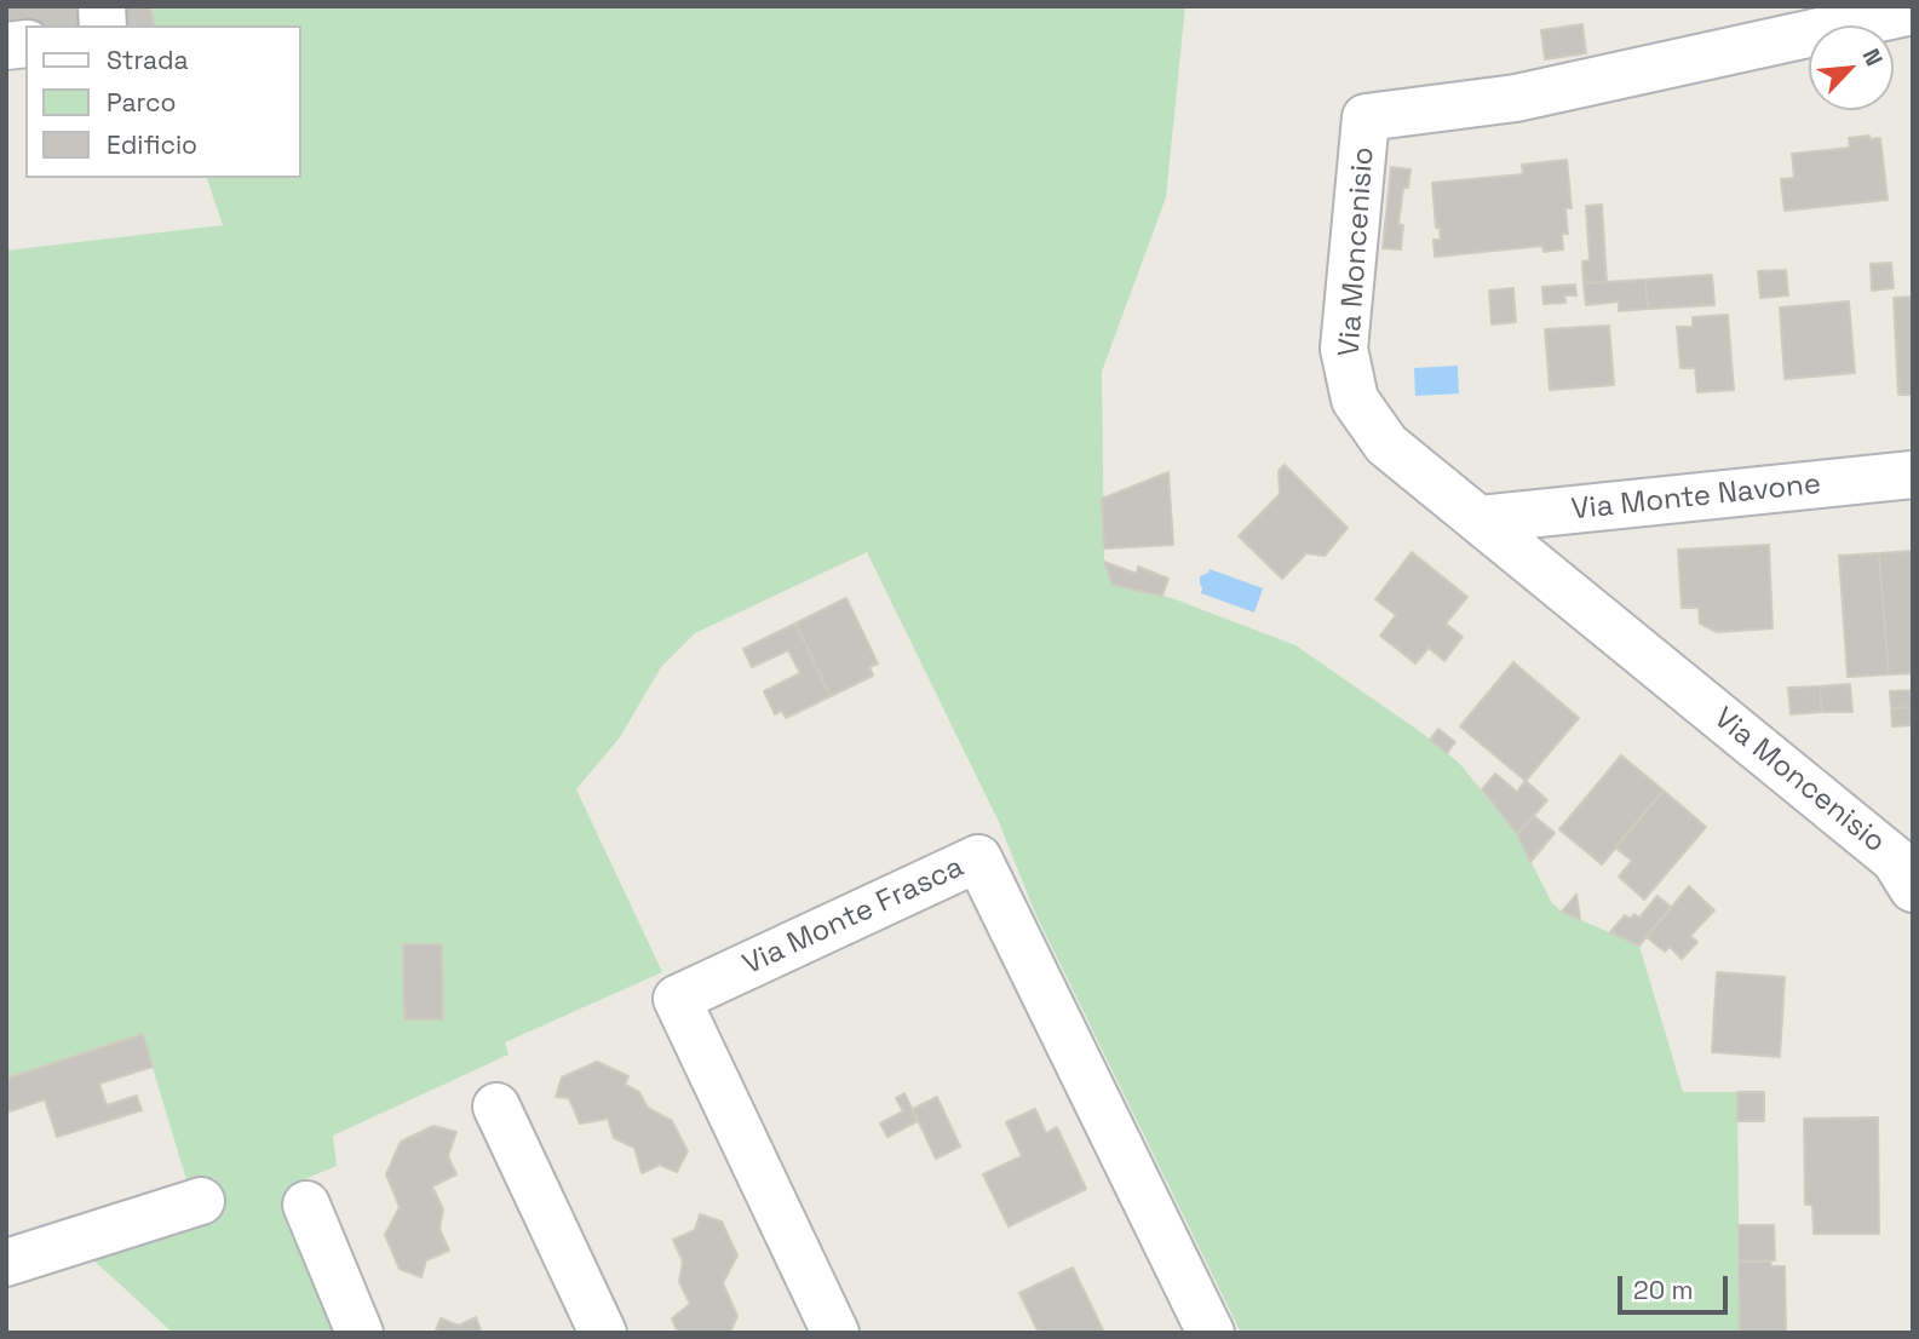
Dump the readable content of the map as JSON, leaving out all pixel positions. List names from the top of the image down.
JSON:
{
  "streets": {
    "street": ["Via Moncenisio", "Via Monte Navone", "Via Monte Frasca"]
  },
  "crossings": [
    ["Via Moncenisio", "Via Monte Navone"]
  ],
  "legend": ["Strada", "Parco", "Edificio"],
  "scale_bar": "20 m",
  "north": "top right"
}
